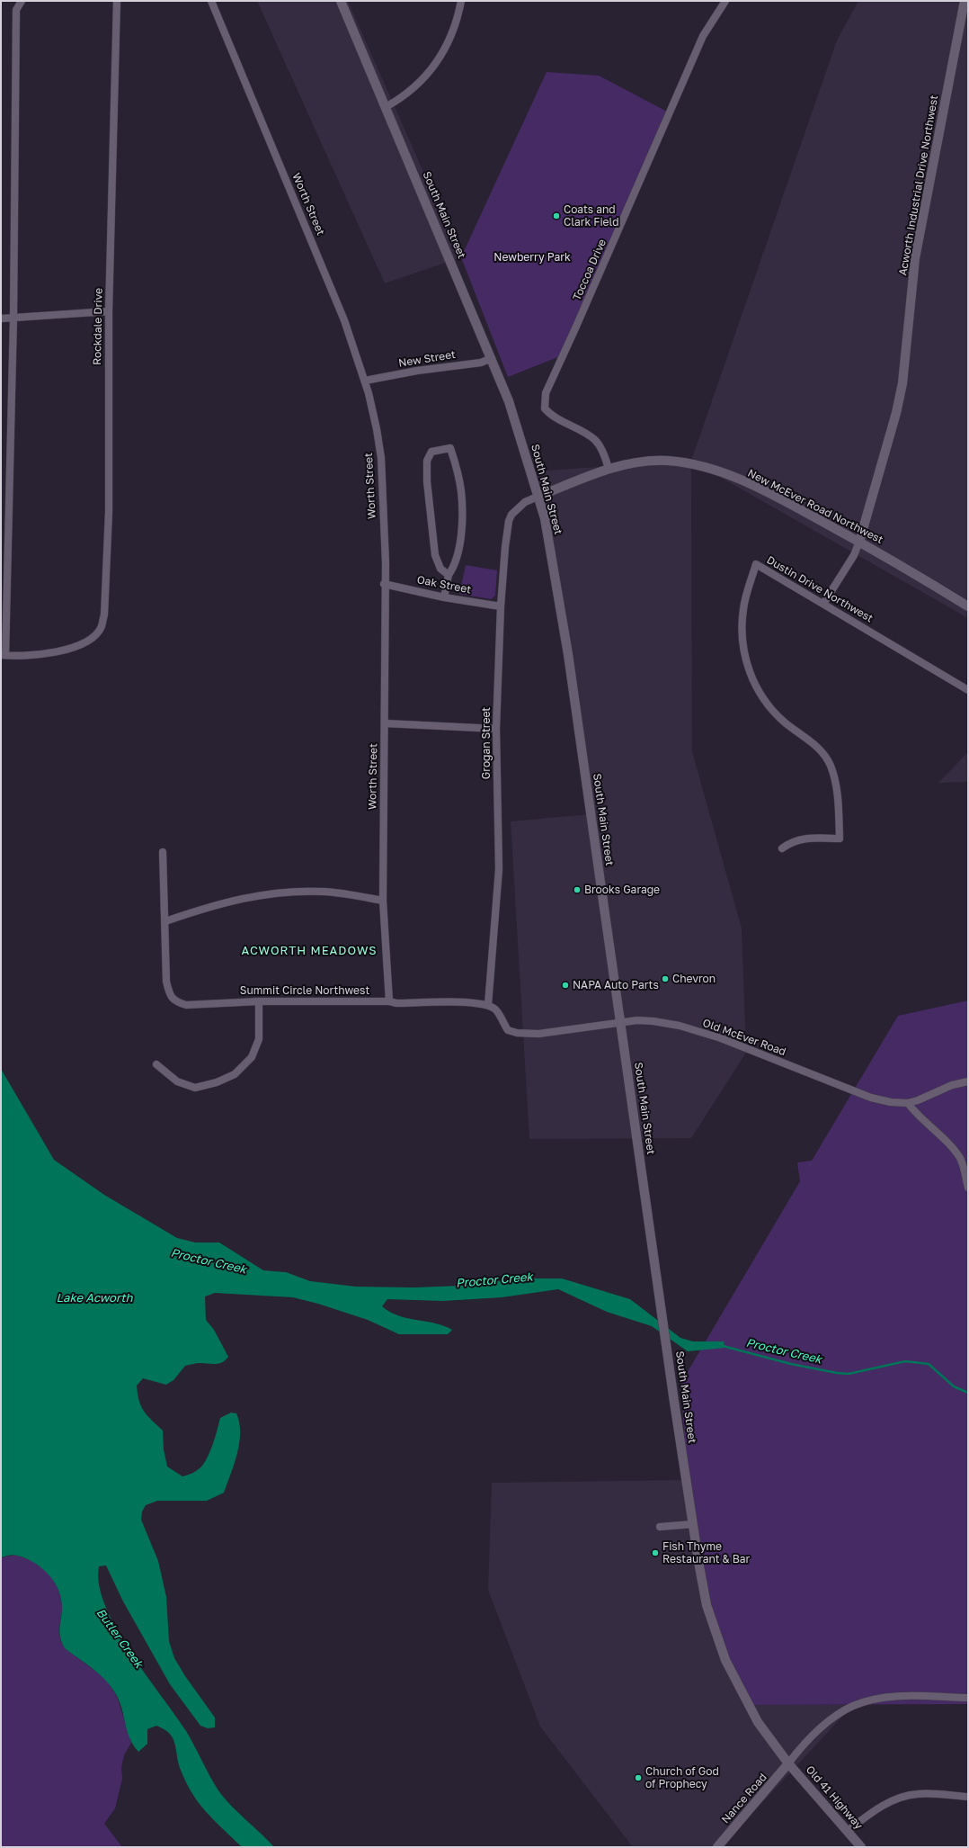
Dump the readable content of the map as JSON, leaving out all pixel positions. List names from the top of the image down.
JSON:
{
  "streets": {
    "main road": [
      "Acworth Industrial Drive Northwest",
      "South Main Street",
      "New McEver Road Northwest",
      "Old 41 Highway",
      "Nance Road"
    ],
    "street": [
      "Worth Street",
      "Toccoa Drive",
      "Rockdale Drive",
      "New Street",
      "Oak Street",
      "Dustin Drive Northwest",
      "Grogan Street",
      "Summit Circle Northwest",
      "Old McEver Road"
    ]
  },
  "crossings": [
    ["Acworth Industrial Drive Northwest", "New McEver Road Northwest"],
    ["Worth Street", "New Street"],
    ["Worth Street", "Oak Street"],
    ["Worth Street", "Summit Circle Northwest"],
    ["South Main Street", "New Street"],
    ["South Main Street", "New McEver Road Northwest"],
    ["South Main Street", "Grogan Street"],
    ["South Main Street", "Old McEver Road"],
    ["South Main Street", "Old 41 Highway"],
    ["South Main Street", "Nance Road"],
    ["Toccoa Drive", "New McEver Road Northwest"],
    ["New McEver Road Northwest", "Grogan Street"],
    ["Oak Street", "Grogan Street"],
    ["Grogan Street", "Summit Circle Northwest"],
    ["Grogan Street", "Old McEver Road"],
    ["Summit Circle Northwest", "Old McEver Road"],
    ["Old 41 Highway", "Nance Road"]
  ],
  "districts": ["ACWORTH MEADOWS"],
  "water": ["Proctor Creek", "Lake Acworth", "Butler Creek"],
  "parks": ["Newberry Park"],
  "places": [
    "Coats and Clark Field",
    "Brooks Garage",
    "Chevron",
    "NAPA Auto Parts",
    "Fish Thyme Restaurant & Bar",
    "Church of God of Prophecy"
  ]
}
